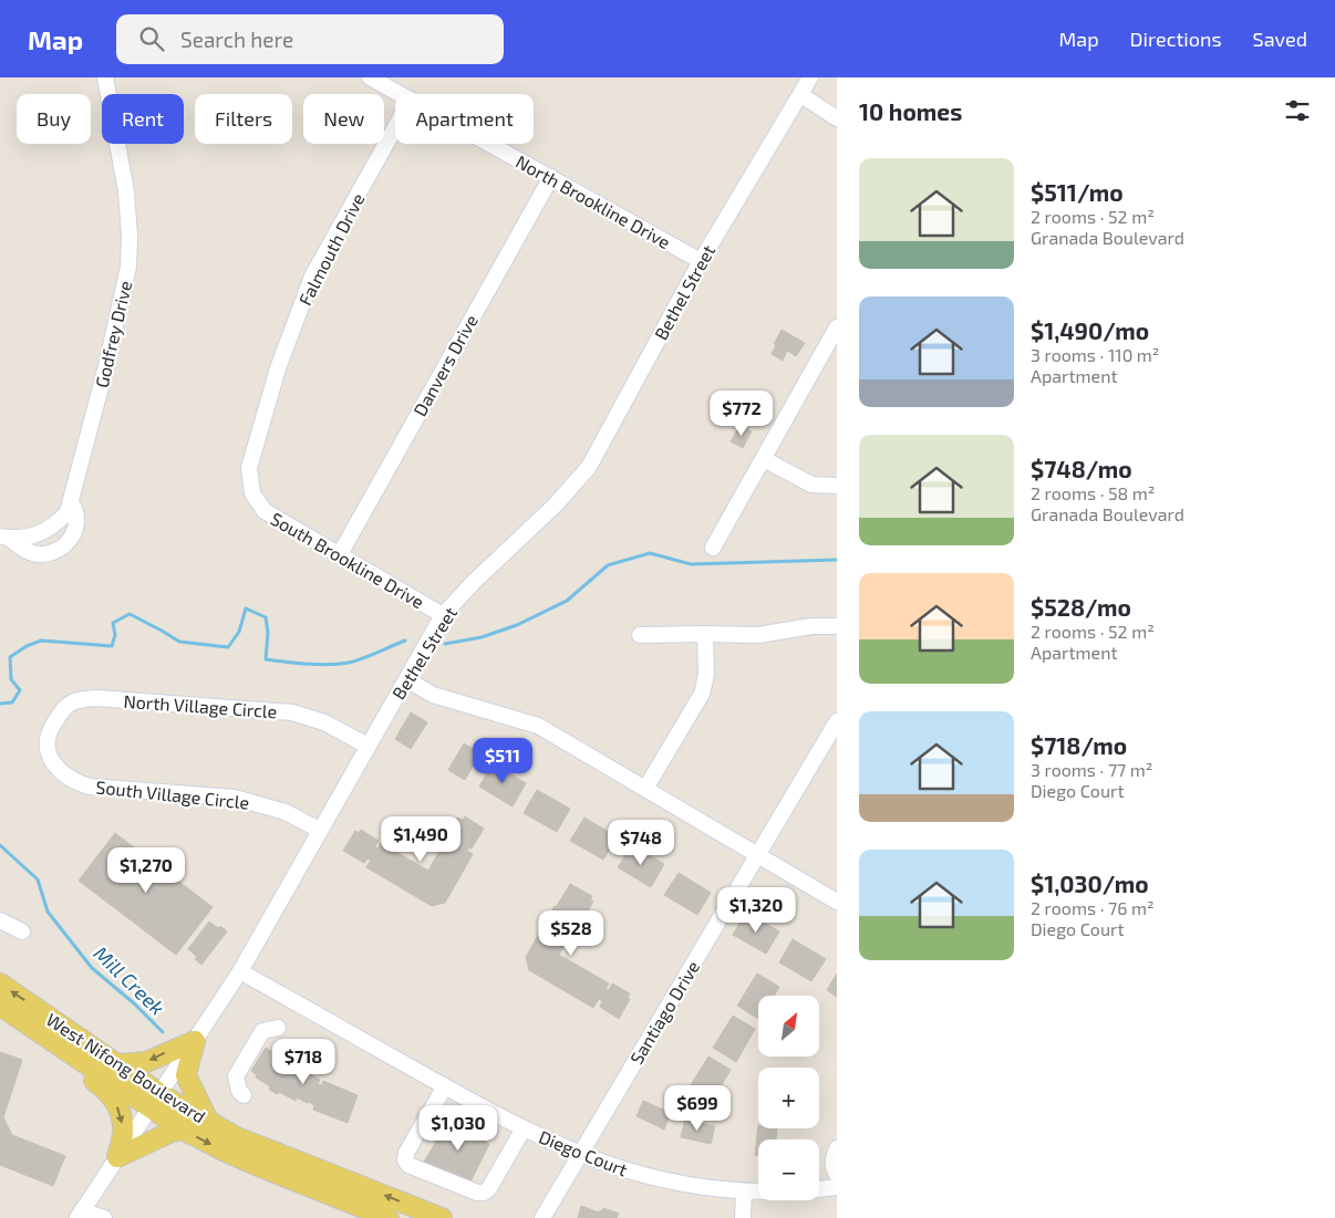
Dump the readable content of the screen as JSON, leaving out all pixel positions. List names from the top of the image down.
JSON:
{
  "streets": {
    "main road": ["West Nifong Boulevard"],
    "street": [
      "North Brookline Drive",
      "Falmouth Drive",
      "Bethel Street",
      "Godfrey Drive",
      "Danvers Drive",
      "South Brookline Drive",
      "North Village Circle",
      "South Village Circle",
      "Santiago Drive",
      "Diego Court"
    ]
  },
  "crossings": [
    ["North Brookline Drive", "Bethel Street"],
    ["North Brookline Drive", "Danvers Drive"],
    ["Falmouth Drive", "South Brookline Drive"],
    ["Bethel Street", "South Brookline Drive"],
    ["Bethel Street", "North Village Circle"],
    ["Bethel Street", "South Village Circle"],
    ["Bethel Street", "West Nifong Boulevard"],
    ["Bethel Street", "Diego Court"],
    ["Danvers Drive", "South Brookline Drive"],
    ["North Village Circle", "South Village Circle"],
    ["Santiago Drive", "Diego Court"]
  ],
  "water": ["Mill Creek"],
  "north": "top right",
  "page": {
    "header": "Map",
    "search": "Search here",
    "nav": ["Map", "Directions", "Saved"],
    "heading": "10 homes",
    "chip": [
      "Buy",
      "Rent",
      "Filters",
      "New",
      "Apartment"
    ],
    "list": [
      {
        "name": "$511/mo",
        "note": "2 rooms · 52 m² · Granada Boulevard"
      },
      {
        "name": "$1,490/mo",
        "note": "3 rooms · 110 m² · Apartment"
      },
      {
        "name": "$748/mo",
        "note": "2 rooms · 58 m² · Granada Boulevard"
      },
      {
        "name": "$528/mo",
        "note": "2 rooms · 52 m² · Apartment"
      },
      {
        "name": "$718/mo",
        "note": "3 rooms · 77 m² · Diego Court"
      },
      {
        "name": "$1,030/mo",
        "note": "2 rooms · 76 m² · Diego Court"
      }
    ],
    "price": [
      "$772",
      "$511",
      "$1,490",
      "$748",
      "$1,270",
      "$1,320",
      "$528",
      "$718",
      "$699",
      "$1,030"
    ],
    "map_buttons": ["+", "−"]
  }
}
